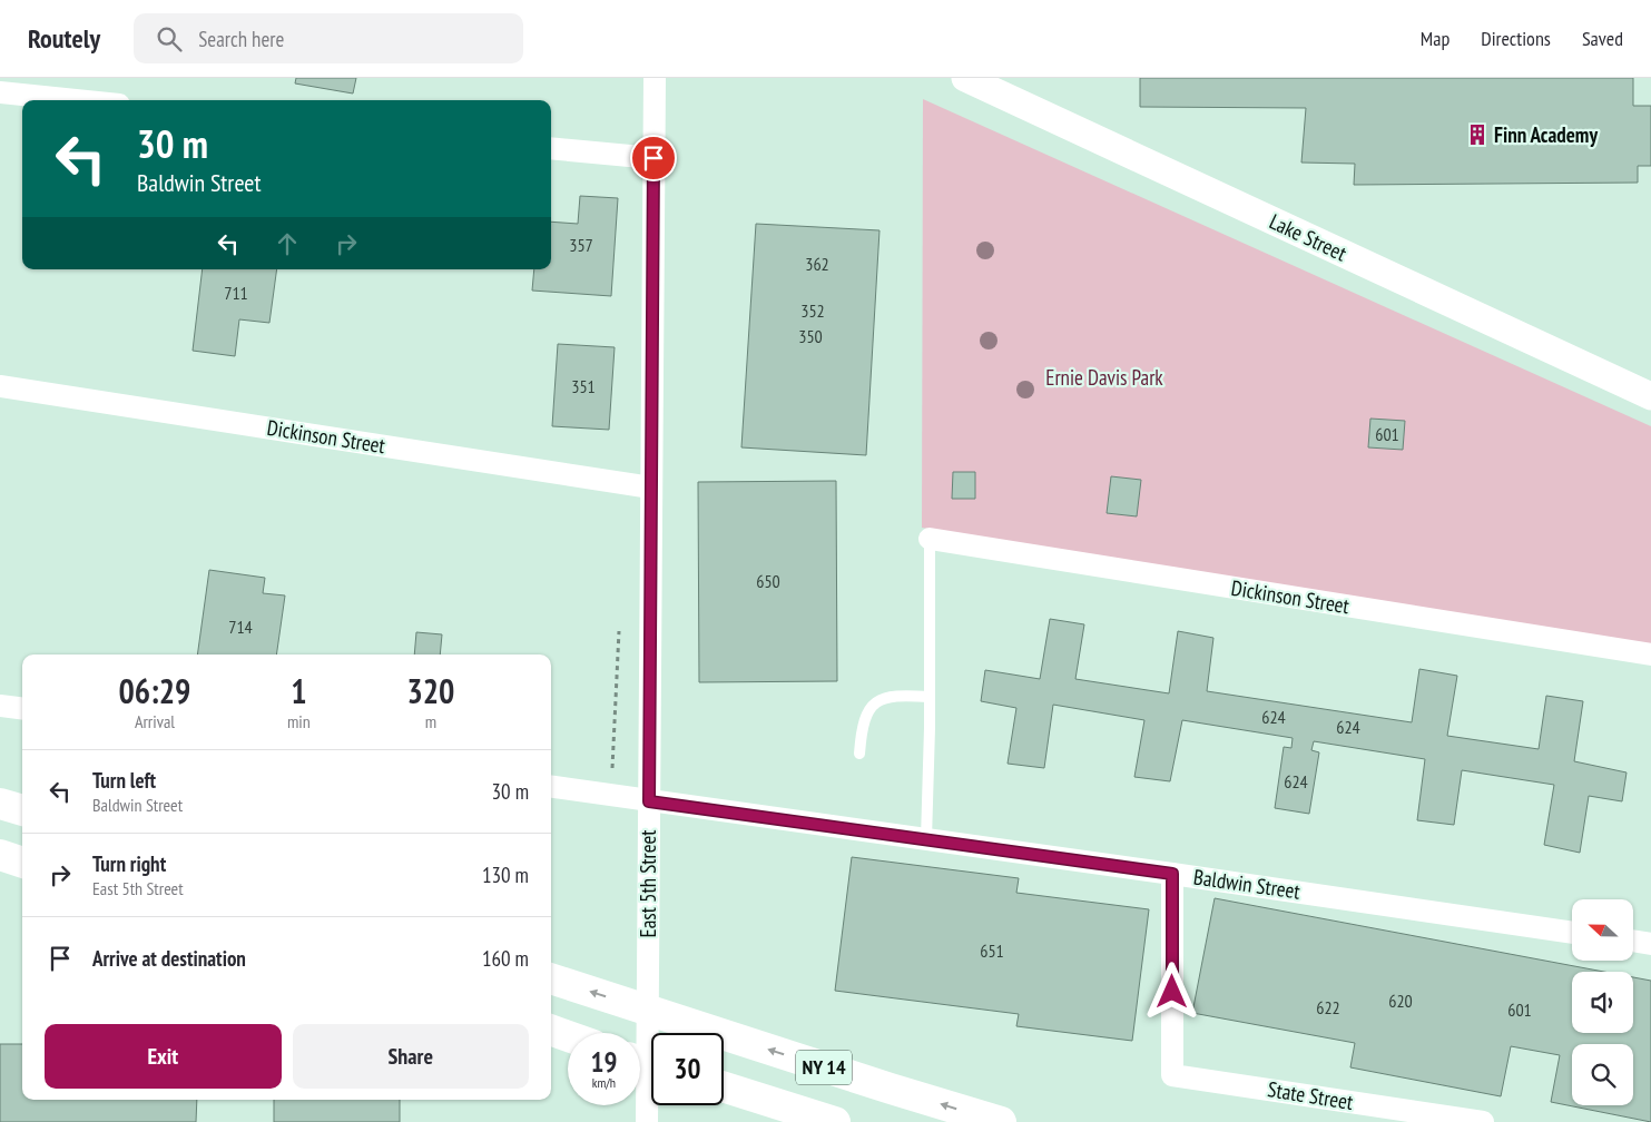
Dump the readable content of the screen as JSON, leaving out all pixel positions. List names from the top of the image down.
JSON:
{
  "streets": {
    "main road": ["NY 14"],
    "street": [
      "Lake Street",
      "Dickinson Street",
      "East 5th Street",
      "Baldwin Street",
      "State Street"
    ]
  },
  "crossings": [
    ["Dickinson Street", "East 5th Street"],
    ["East 5th Street", "Baldwin Street"],
    ["East 5th Street", "NY 14"],
    ["Baldwin Street", "State Street"]
  ],
  "parks": ["Ernie Davis Park"],
  "places": {
    "building": ["Finn Academy"]
  },
  "house_numbers": [
    "357",
    "362",
    "711",
    "352",
    "350",
    "351",
    "601",
    "650",
    "714",
    "624",
    "624",
    "624",
    "651",
    "620",
    "622",
    "601"
  ],
  "north": "left",
  "page": {
    "header": "Routely",
    "search": "Search here",
    "nav": ["Map", "Directions", "Saved"],
    "turn": ["30 m", "Baldwin Street"],
    "eta": [
      "06:29",
      "Arrival",
      "1",
      "min",
      "320",
      "m"
    ],
    "list": [
      {
        "name": "Turn left",
        "note": "Baldwin Street",
        "value": "30 m"
      },
      {
        "name": "Turn right",
        "note": "East 5th Street",
        "value": "130 m"
      },
      {
        "name": "Arrive at destination",
        "value": "160 m"
      }
    ],
    "buttons": ["Exit", "Share"],
    "speed": "19 km/h",
    "limit": "30"
  }
}
